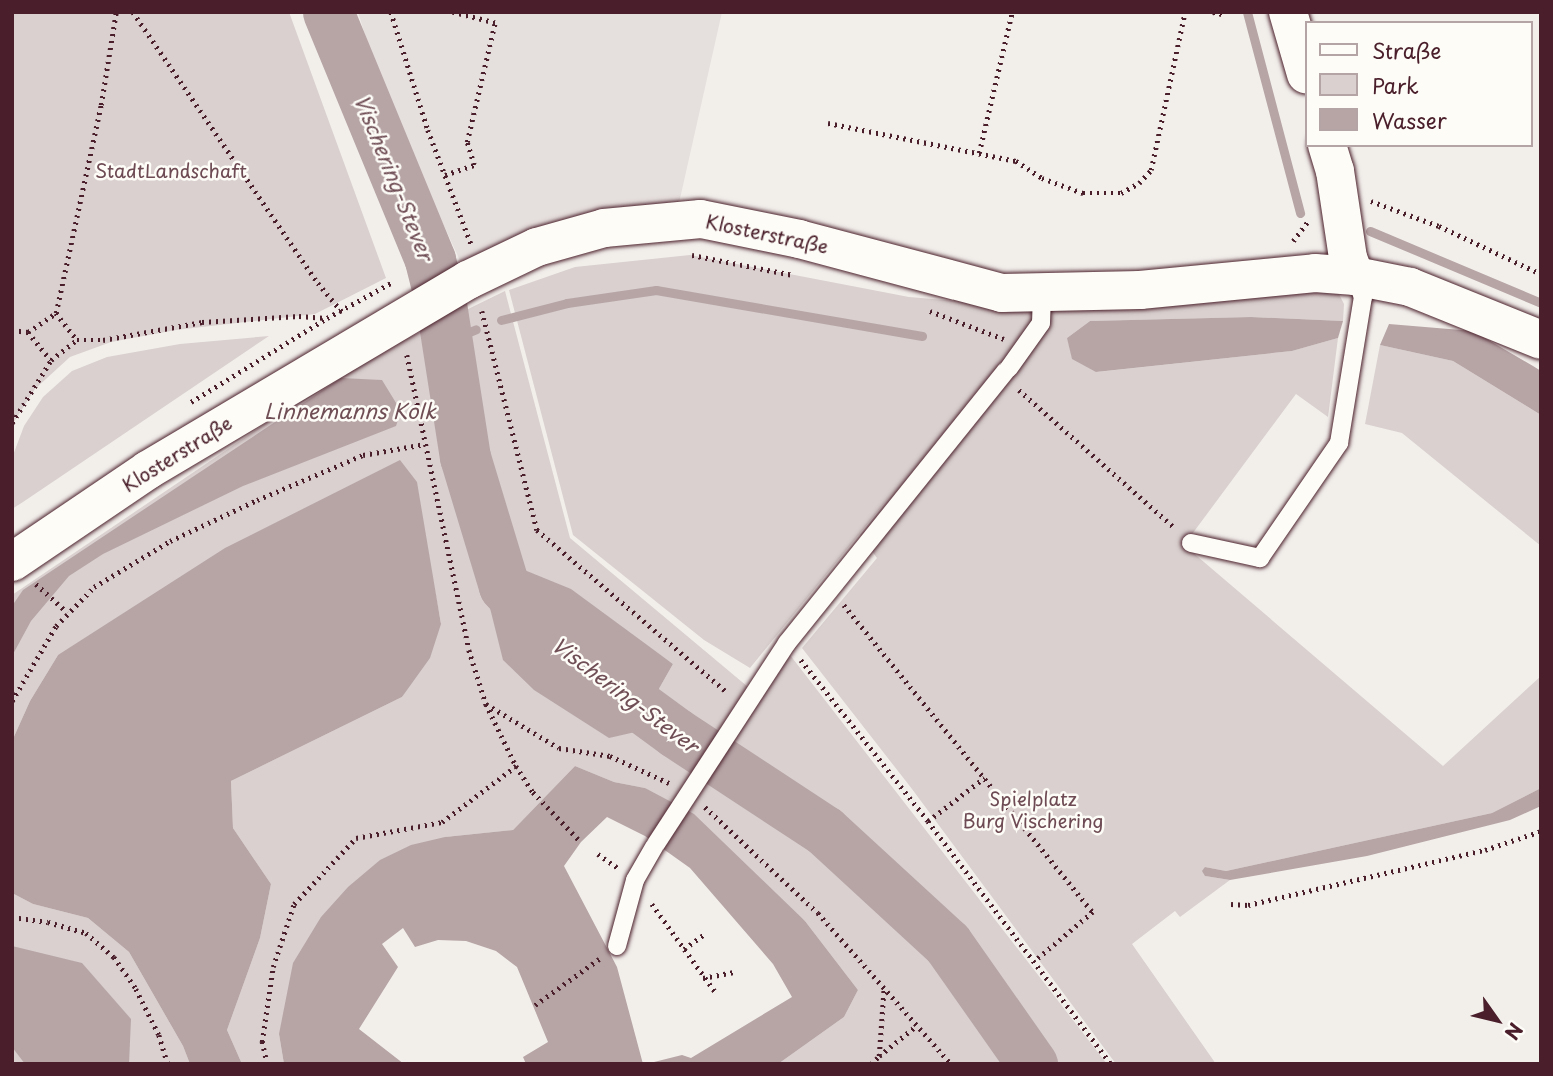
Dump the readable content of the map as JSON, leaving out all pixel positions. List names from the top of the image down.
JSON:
{
  "streets": {
    "street": ["Klosterstraße"]
  },
  "water": ["Vischering-Stever", "Linnemanns Kolk"],
  "parks": ["StadtLandschaft", "Spielplatz Burg Vischering"],
  "legend": ["Straße", "Park", "Wasser"],
  "north": "bottom right"
}
